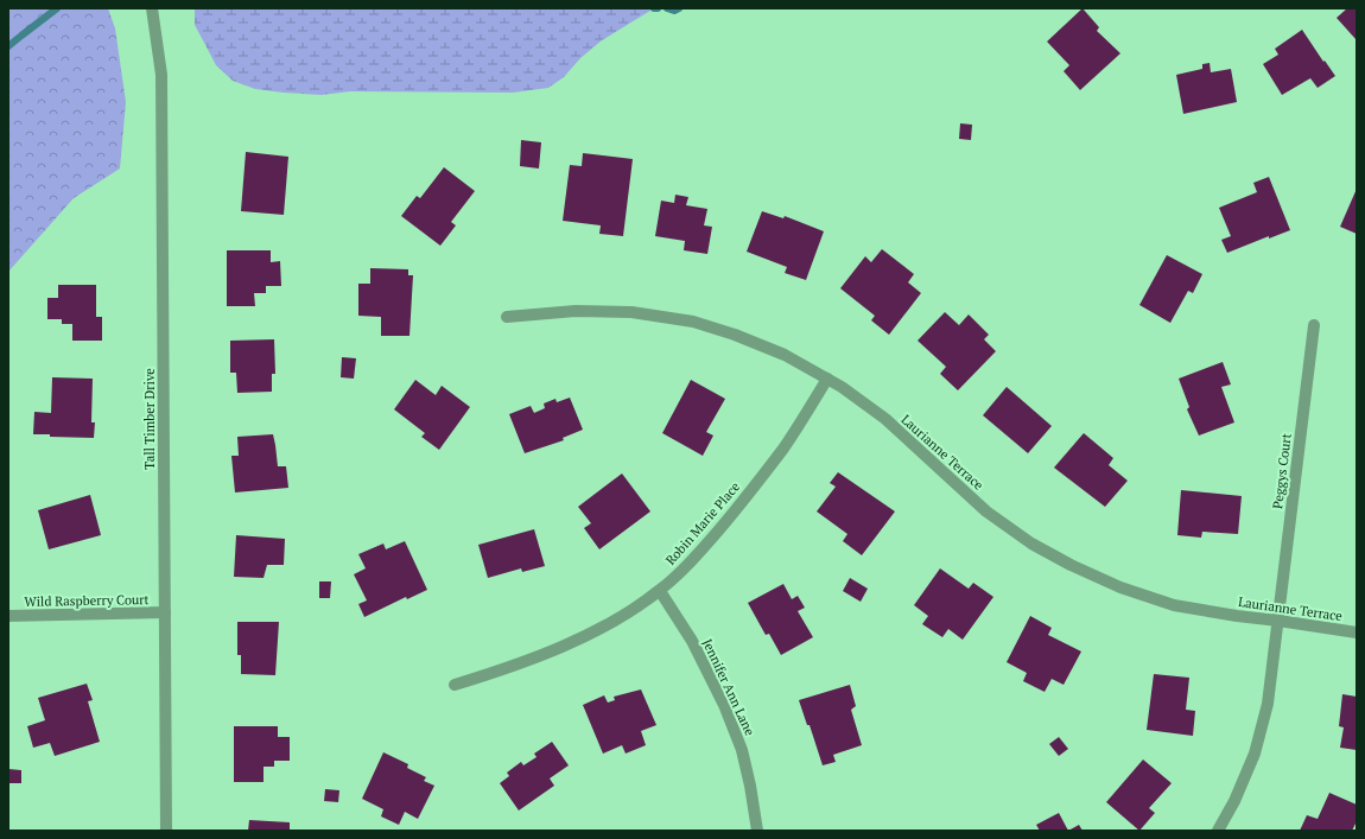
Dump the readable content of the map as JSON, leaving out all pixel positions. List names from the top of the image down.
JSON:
{
  "streets": {
    "street": [
      "Tall Timber Drive",
      "Laurianne Terrace",
      "Peggys Court",
      "Robin Marie Place",
      "Wild Raspberry Court",
      "Jennifer Ann Lane"
    ]
  },
  "crossings": [
    ["Tall Timber Drive", "Wild Raspberry Court"],
    ["Laurianne Terrace", "Peggys Court"],
    ["Laurianne Terrace", "Robin Marie Place"],
    ["Robin Marie Place", "Jennifer Ann Lane"]
  ]
}
